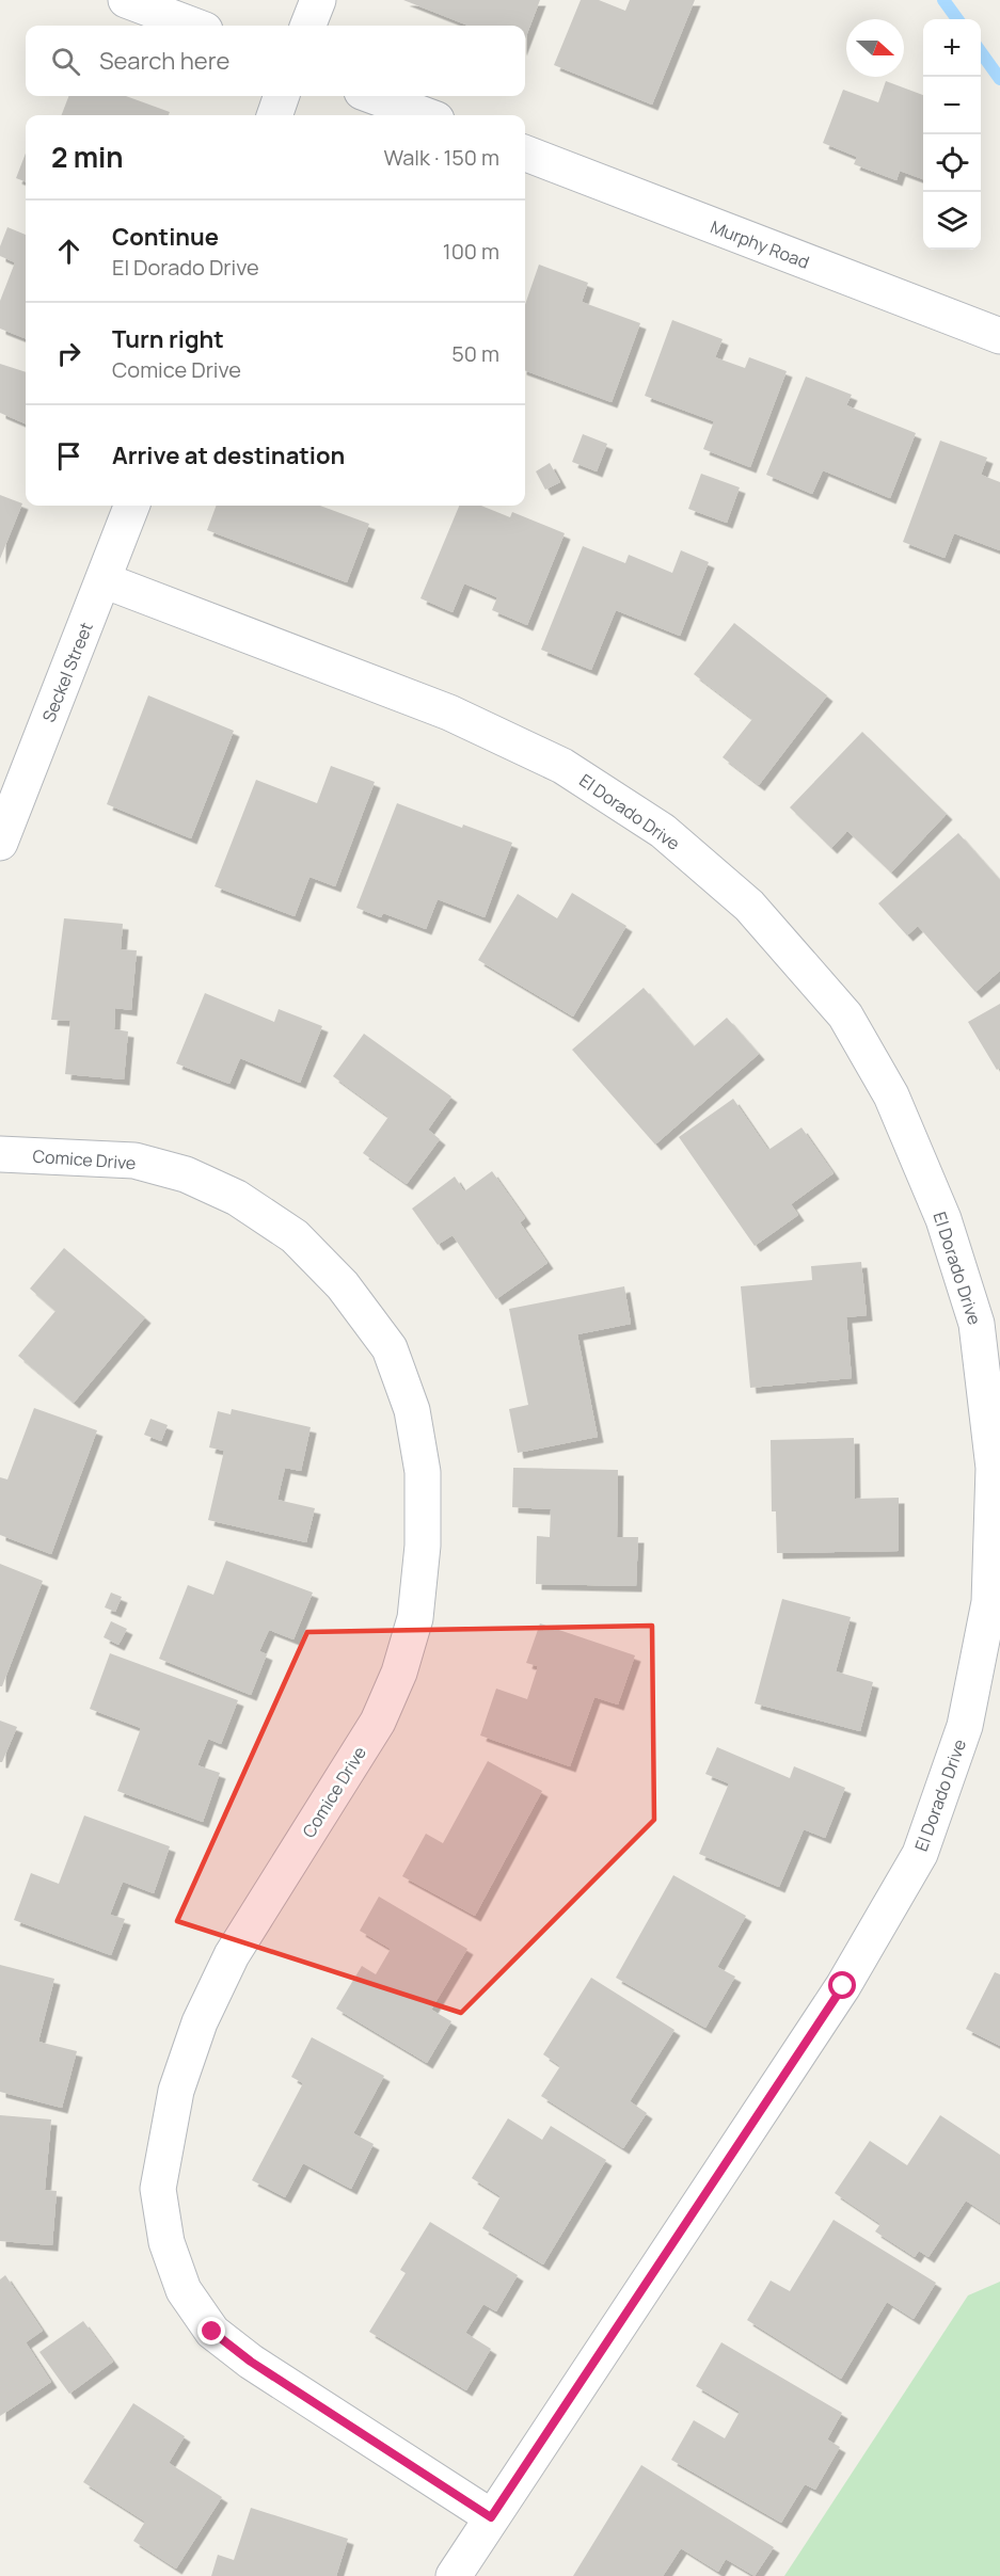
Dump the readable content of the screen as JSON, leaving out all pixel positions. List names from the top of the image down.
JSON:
{
  "streets": {
    "street": [
      "Murphy Road",
      "Seckel Street",
      "El Dorado Drive",
      "Comice Drive"
    ]
  },
  "crossings": [
    ["Seckel Street", "El Dorado Drive"],
    ["El Dorado Drive", "Comice Drive"]
  ],
  "north": "right",
  "page": {
    "map_buttons": ["+", "−"],
    "search": "Search here",
    "heading": ["2 min", "Walk · 150 m"],
    "list": [
      ["Continue", "El Dorado Drive", "100 m"],
      ["Turn right", "Comice Drive", "50 m"],
      "Arrive at destination"
    ]
  }
}
